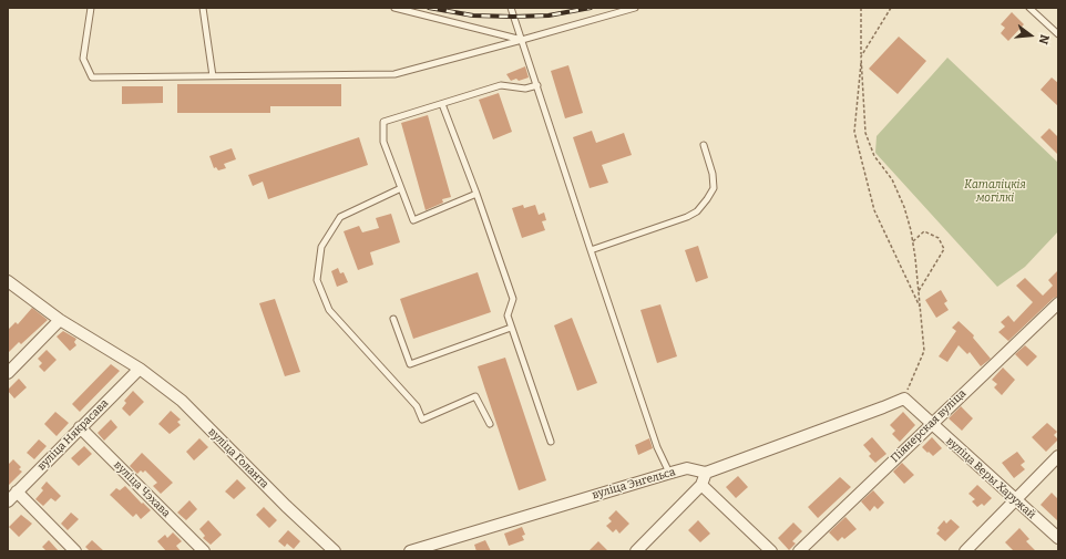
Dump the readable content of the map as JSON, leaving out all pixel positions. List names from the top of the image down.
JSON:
{
  "streets": {
    "street": [
      "Піянерская вуліца",
      "вуліца Някрасава",
      "вуліца Голанта",
      "вуліца Веры Харужай",
      "вуліца Энгельса",
      "вуліца Чэхава"
    ]
  },
  "crossings": [
    ["Піянерская вуліца", "вуліца Веры Харужай"],
    ["вуліца Някрасава", "вуліца Голанта"],
    ["вуліца Някрасава", "вуліца Чэхава"]
  ],
  "parks": ["Каталіцкія могілкі"],
  "north": "right"
}
